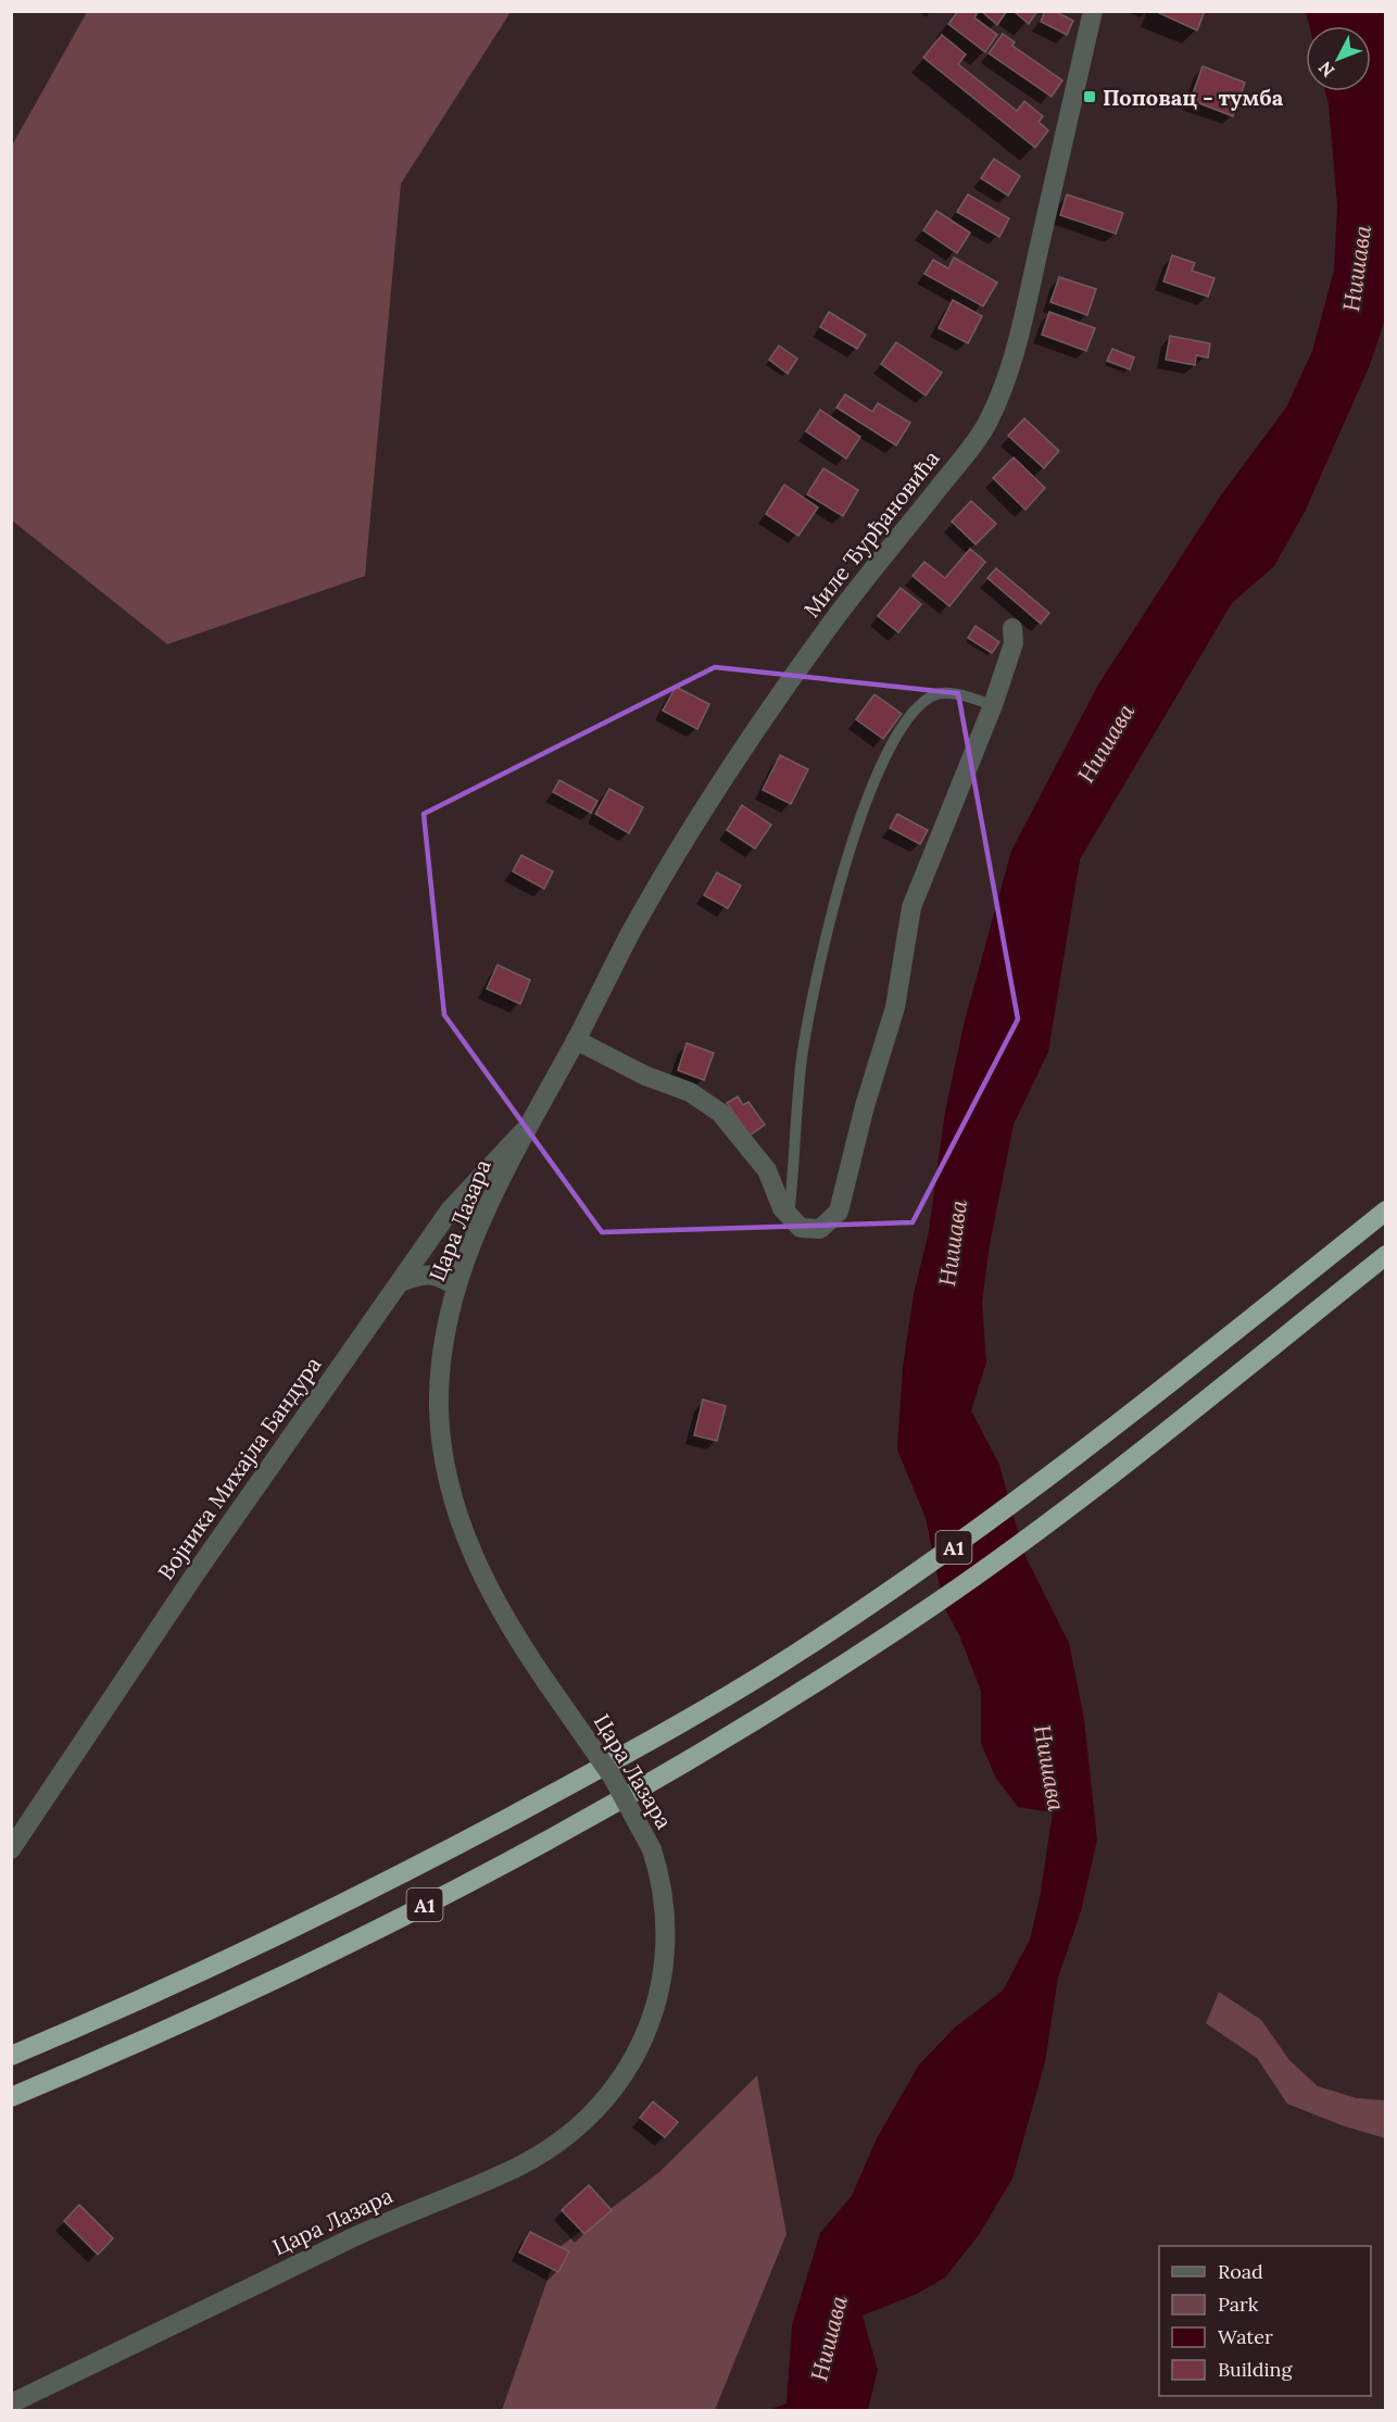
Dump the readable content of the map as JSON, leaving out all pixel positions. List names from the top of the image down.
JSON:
{
  "streets": {
    "highway": ["A1"],
    "street": ["Миле Ђурђановића", "Цара Лазара", "Војника Михајла Бандура"]
  },
  "crossings": [
    ["Миле Ђурђановића", "Цара Лазара"],
    ["Цара Лазара", "Војника Михајла Бандура"]
  ],
  "water": ["Нишава"],
  "places": {
    "transit": ["Поповац - тумба"]
  },
  "legend": [
    "Road",
    "Park",
    "Water",
    "Building"
  ],
  "north": "bottom left"
}
